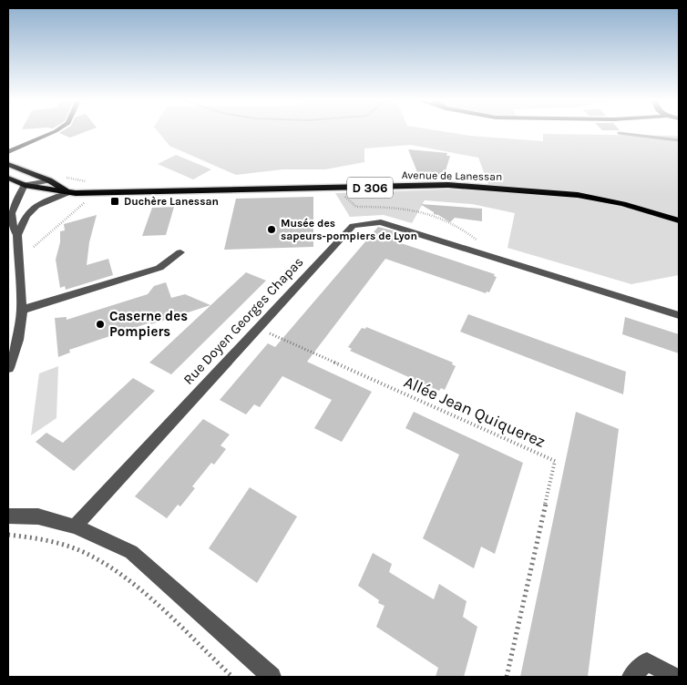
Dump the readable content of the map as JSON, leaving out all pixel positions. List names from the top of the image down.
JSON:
{
  "streets": {
    "main road": ["Avenue de Lanessan", "D 306"],
    "street": ["Rue Doyen Georges Chapas"],
    "path": ["Allée Jean Quiquerez"]
  },
  "crossings": [
    ["Rue Doyen Georges Chapas", "Allée Jean Quiquerez"]
  ],
  "places": {
    "transit": ["Duchère Lanessan"],
    "other": ["Musée des sapeurs-pompiers de Lyon", "Caserne des Pompiers"]
  }
}
